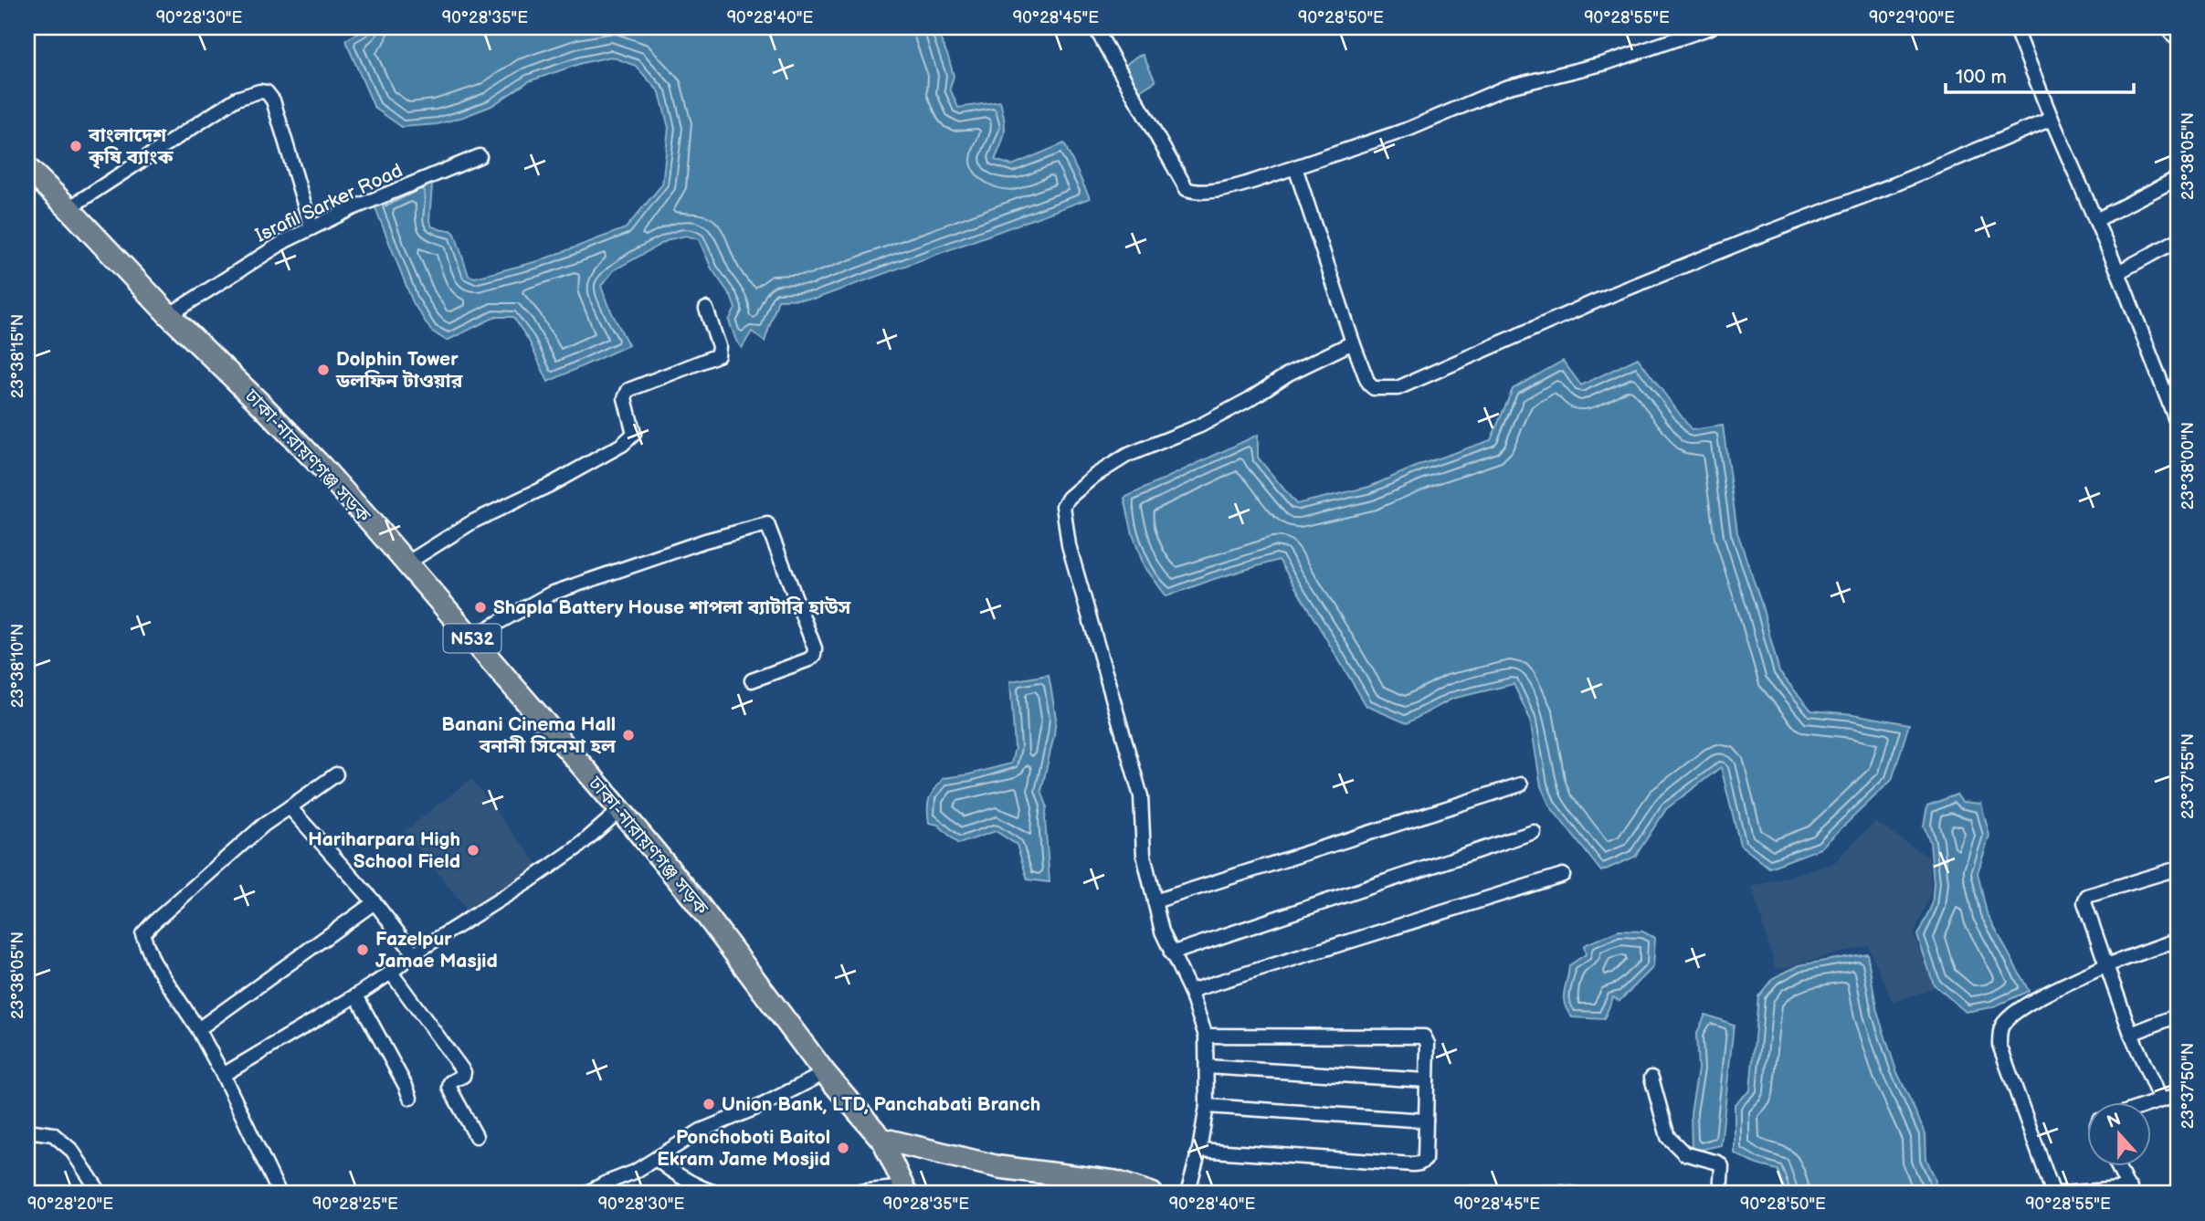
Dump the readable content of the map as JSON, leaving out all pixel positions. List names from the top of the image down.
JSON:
{
  "streets": {
    "highway": ["ঢাকা-নারায়ণগঞ্জ সড়ক", "N532"],
    "street": ["Israfil Sarker Road"]
  },
  "crossings": [
    ["Israfil Sarker Road", "ঢাকা-নারায়ণগঞ্জ সড়ক"]
  ],
  "places": [
    "বাংলাদেশ কৃষি ব্যাংক",
    "Dolphin Tower ডলফিন টাওয়ার",
    "Shapla Battery House শাপলা ব্যাটারি হাউস",
    "Banani Cinema Hall বনানী সিনেমা হল",
    "Hariharpara High School Field",
    "Fazelpur Jamae Masjid",
    "Union Bank, LTD, Panchabati Branch",
    "Ponchoboti Baitol Ekram Jame Mosjid"
  ],
  "scale_bar": "100 m",
  "north": "top",
  "coordinates": [
    "90°28'30\"E",
    "90°28'35\"E",
    "90°28'40\"E",
    "90°28'45\"E",
    "90°28'50\"E",
    "90°28'55\"E",
    "90°29'00\"E",
    "23°38'05\"N",
    "23°38'15\"N",
    "23°38'00\"N",
    "23°38'10\"N",
    "23°37'55\"N",
    "23°37'50\"N",
    "90°28'20\"E",
    "90°28'25\"E"
  ]
}
